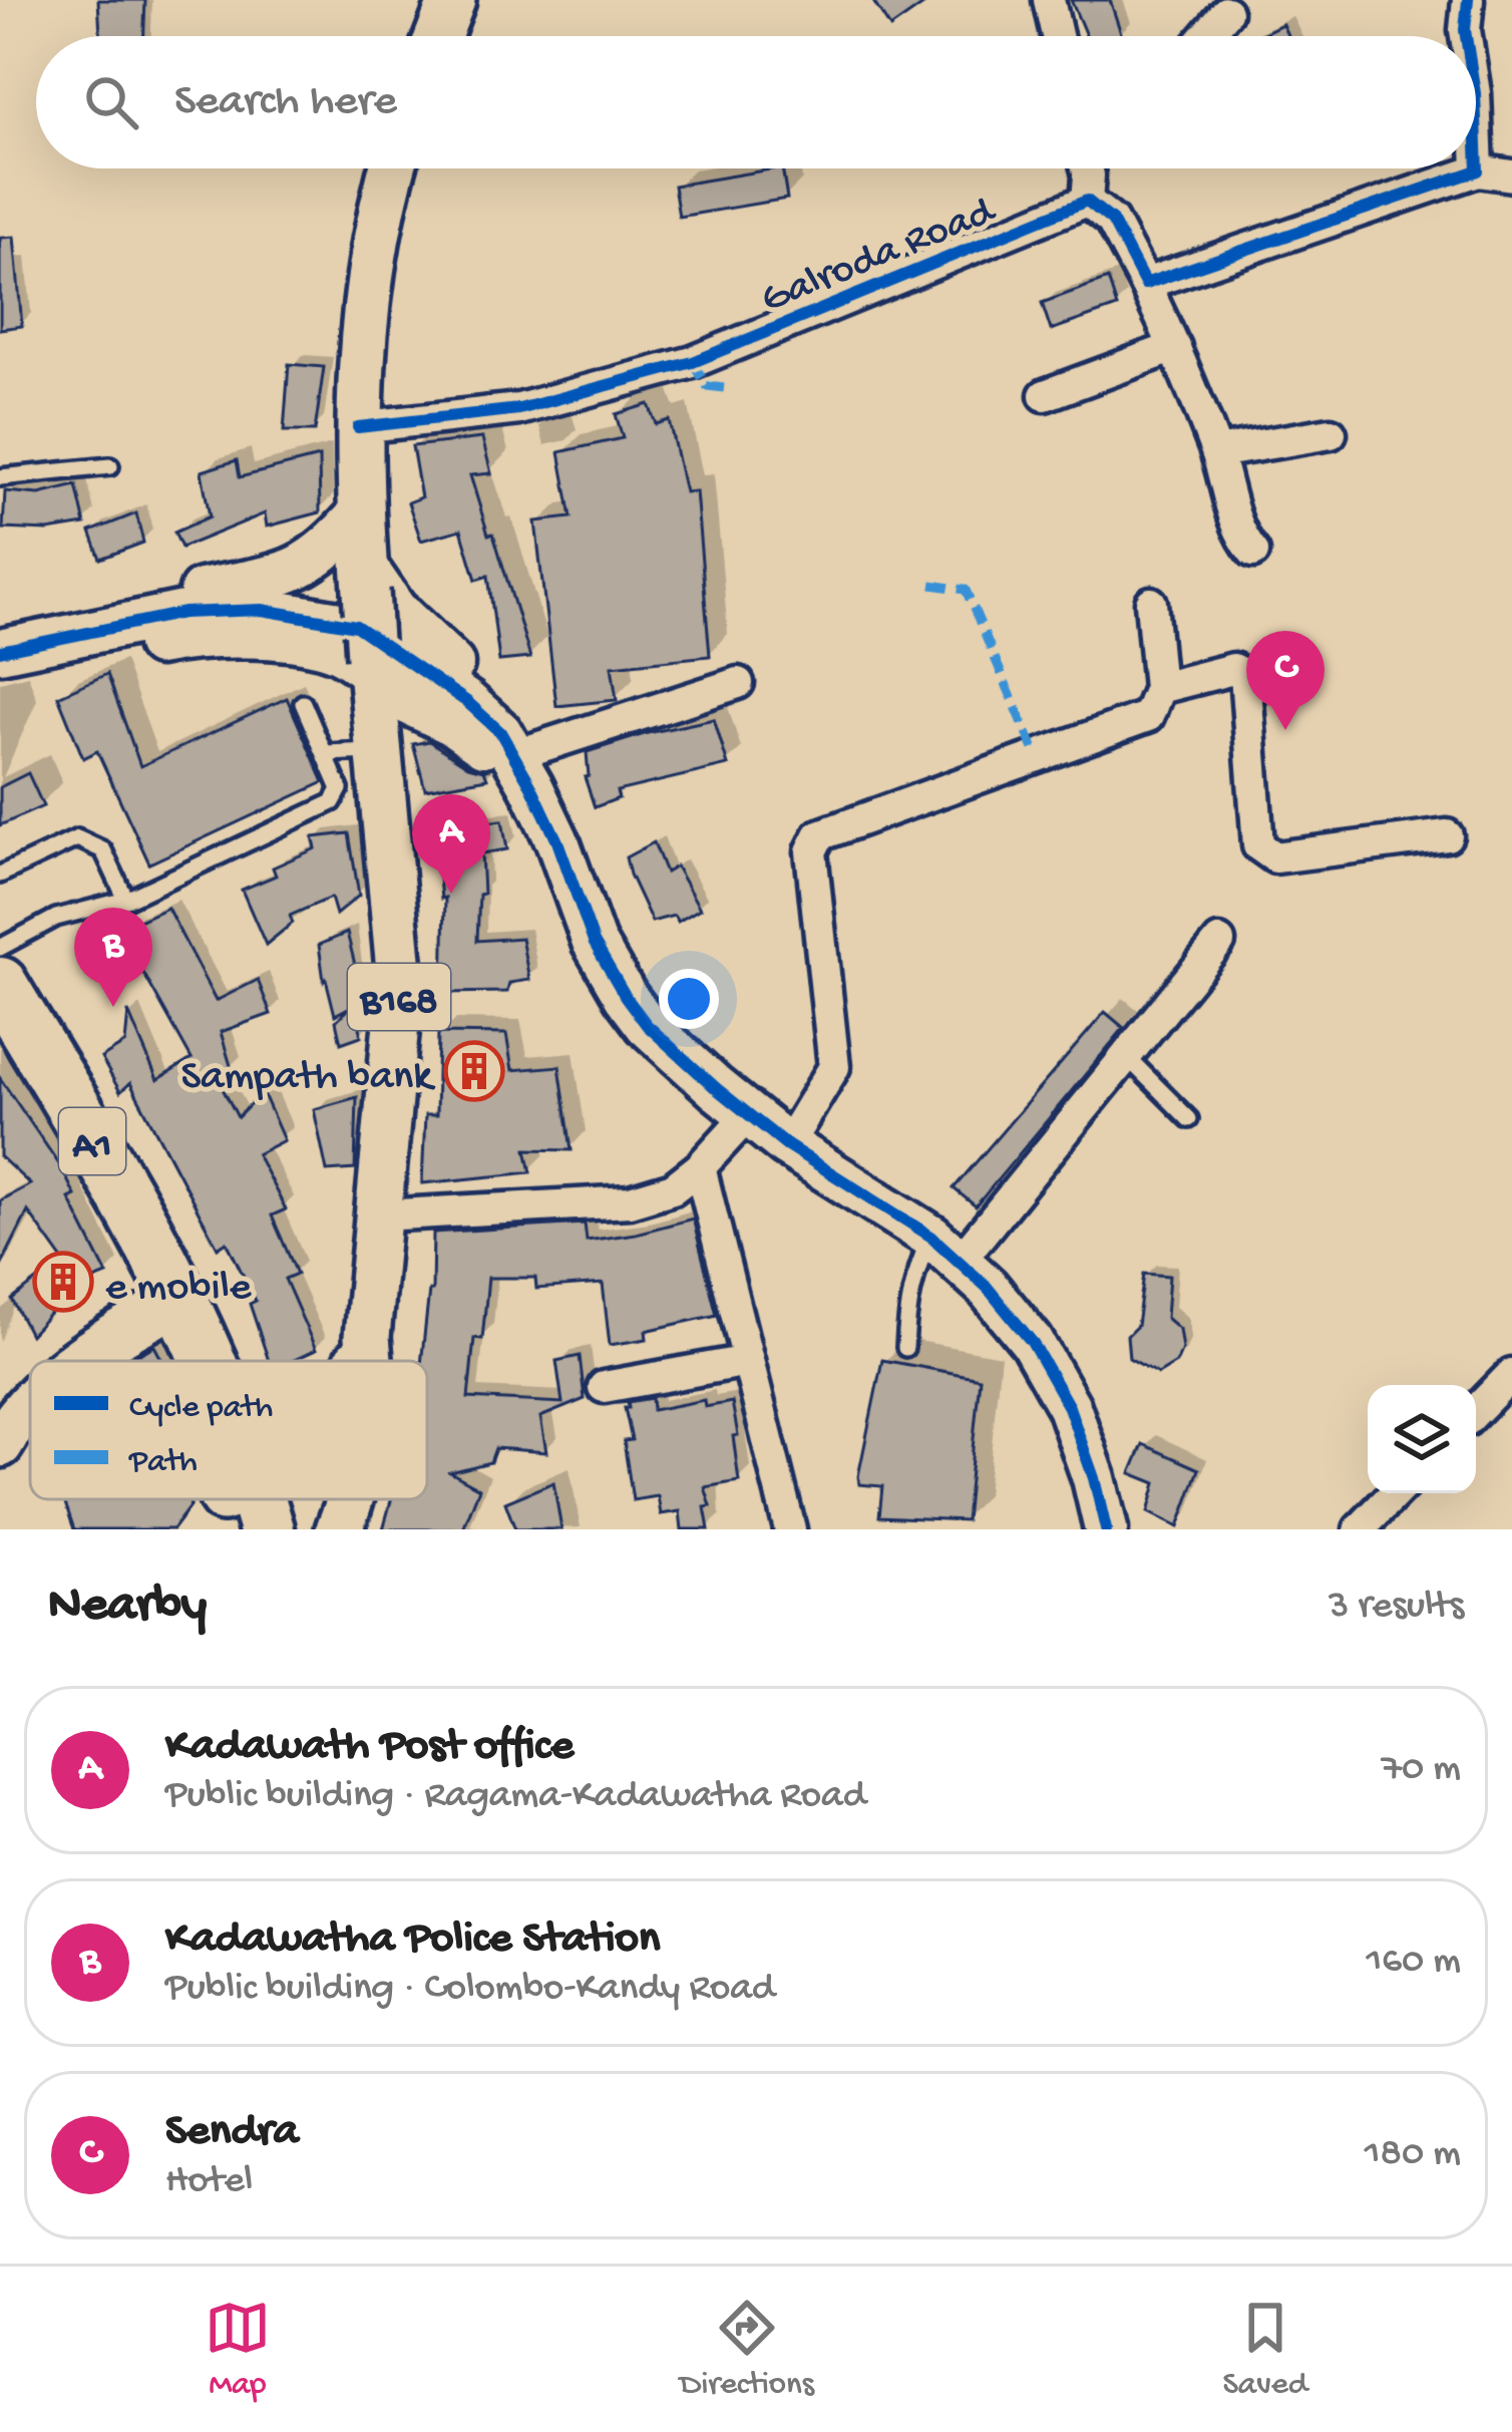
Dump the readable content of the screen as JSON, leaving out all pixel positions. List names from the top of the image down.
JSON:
{
  "streets": {
    "highway": ["A1"],
    "main road": ["B168"],
    "street": ["Galroda Road"]
  },
  "crossings": [
    ["Galroda Road", "B168"]
  ],
  "places": {
    "building": ["Sampath bank", "e mobile"]
  },
  "legend": ["Cycle path", "Path"],
  "page": {
    "search": "Search here",
    "pins": ["C", "A", "B"],
    "heading": ["Nearby", "3 results"],
    "list": [
      {
        "mark": "A",
        "name": "Kadawath Post office",
        "note": "Public building · Ragama-Kadawatha Road",
        "value": "70 m"
      },
      {
        "mark": "B",
        "name": "Kadawatha Police Station",
        "note": "Public building · Colombo-Kandy Road",
        "value": "160 m"
      },
      {
        "mark": "C",
        "name": "Sendra",
        "note": "Hotel",
        "value": "180 m"
      }
    ],
    "nav": ["Map", "Directions", "Saved"]
  }
}
